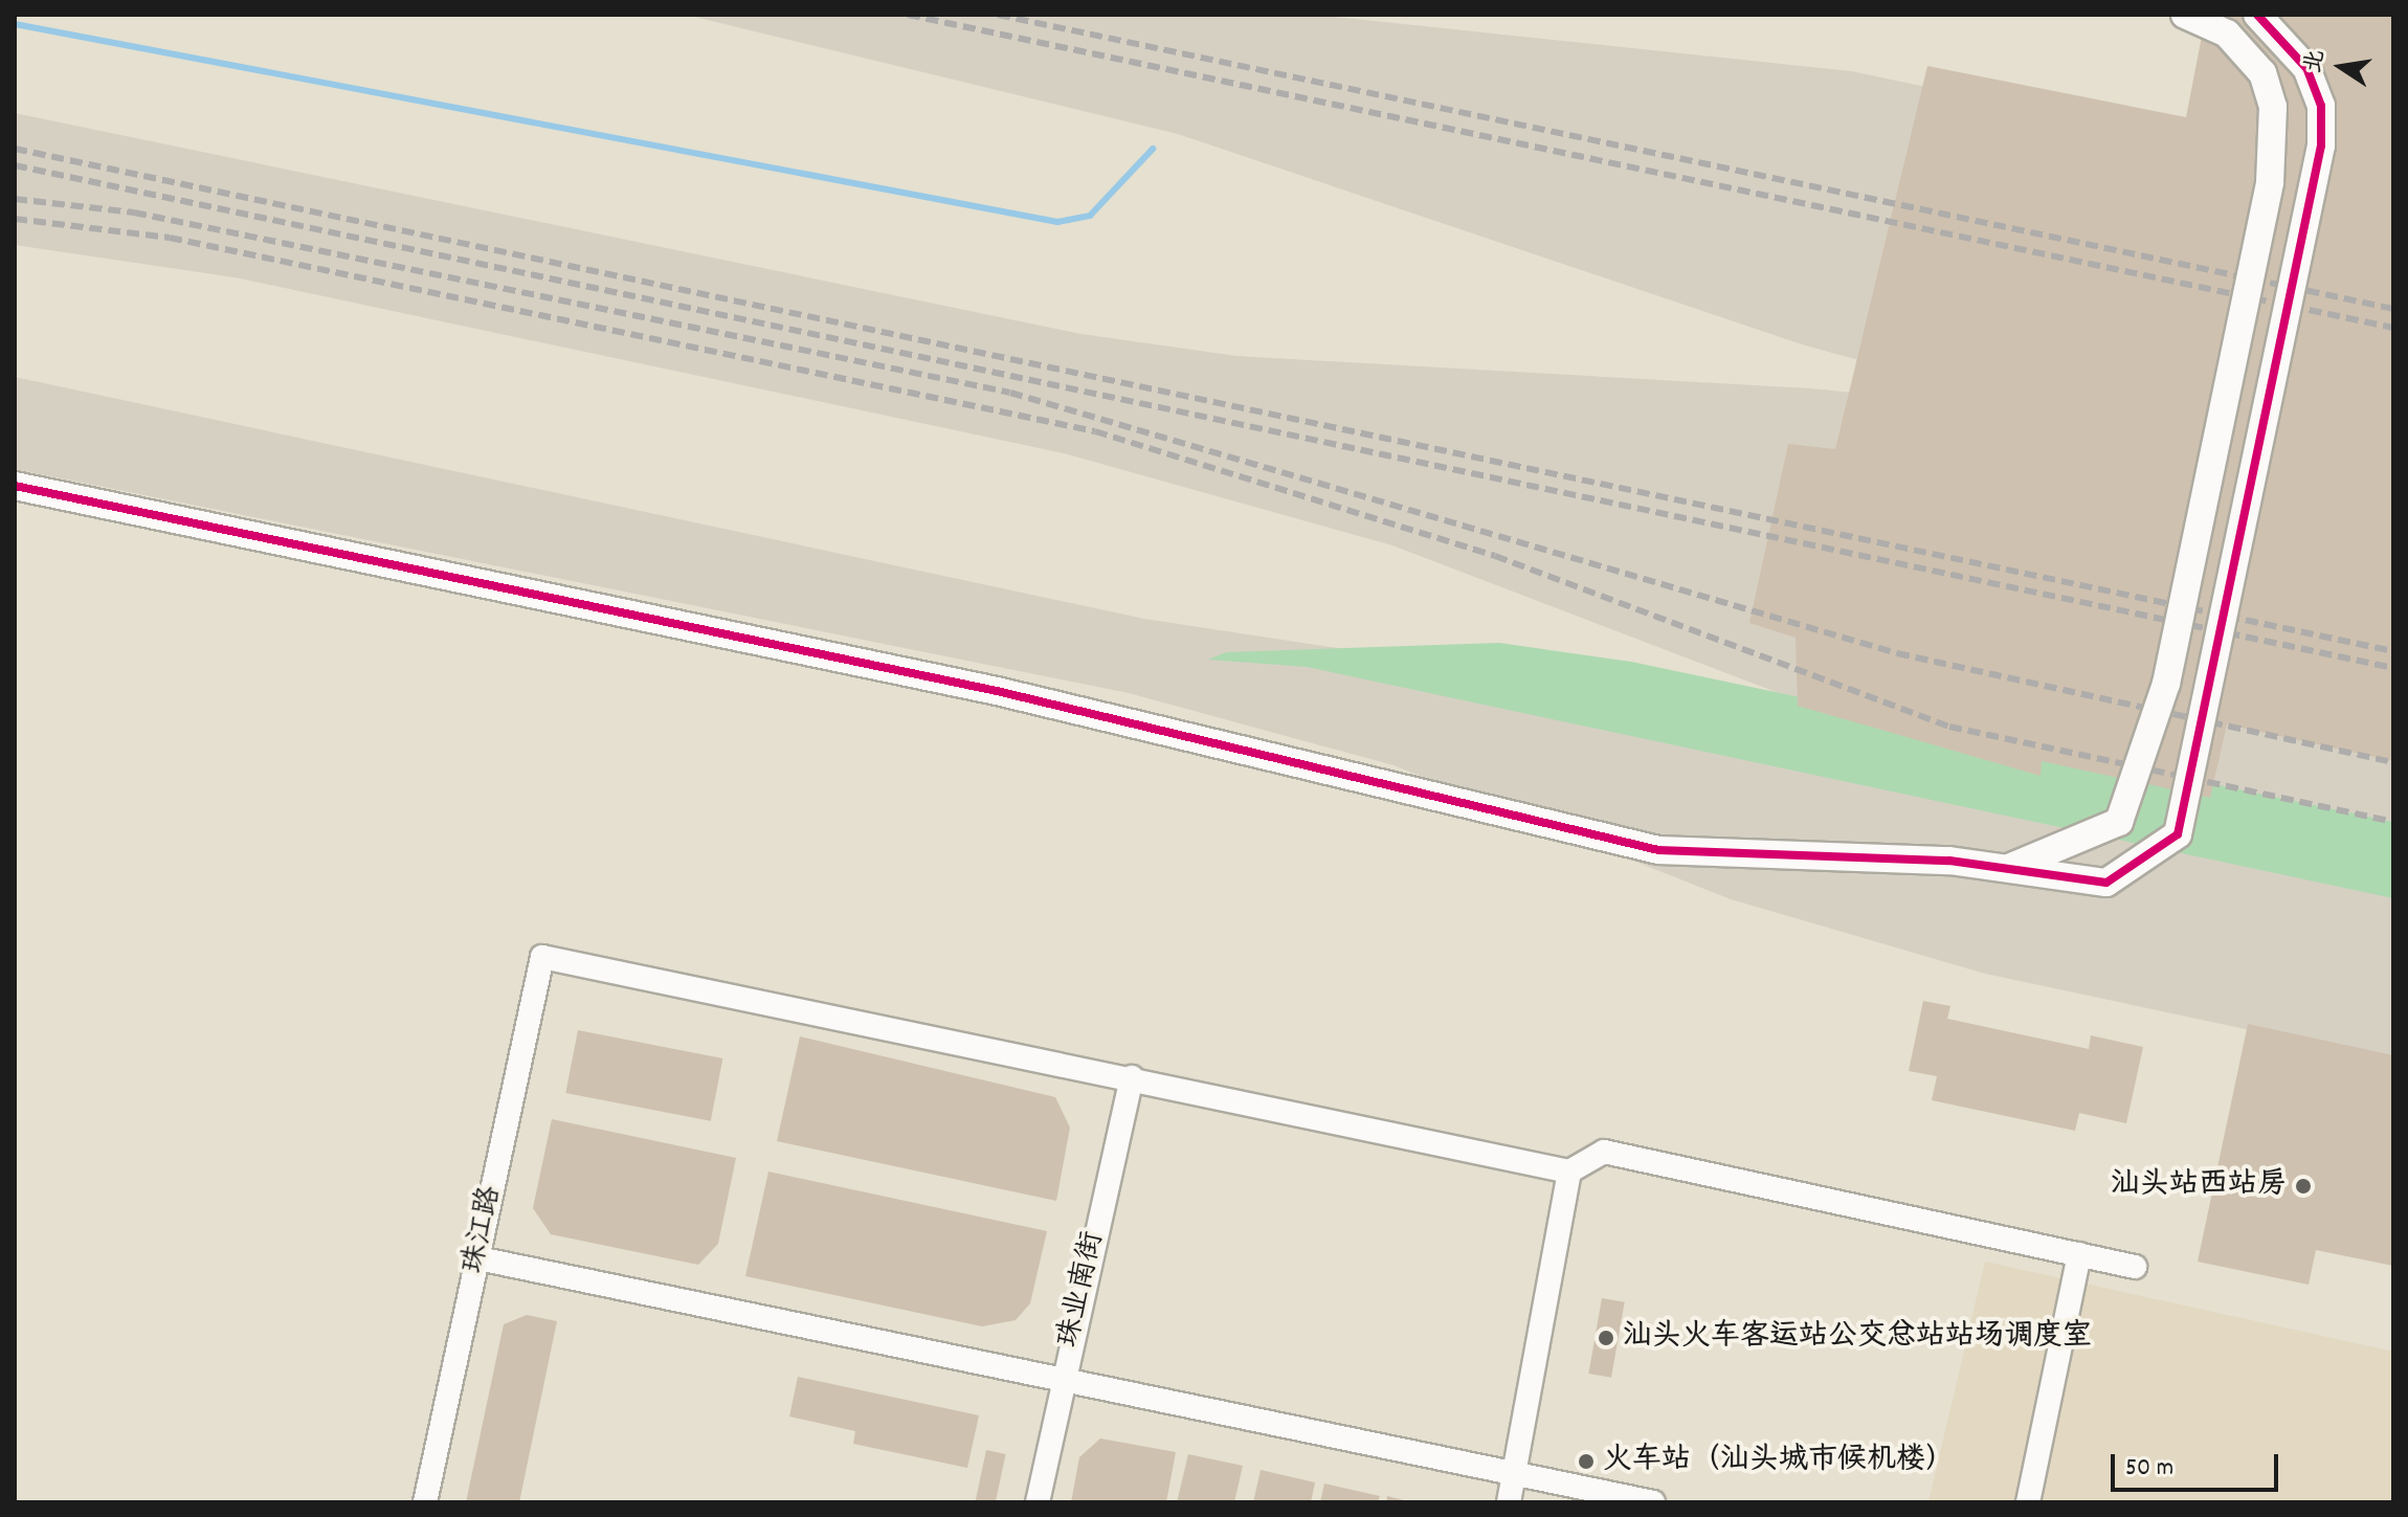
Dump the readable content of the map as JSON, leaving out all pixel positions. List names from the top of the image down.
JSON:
{
  "streets": {
    "street": ["珠江路", "珠业南街"]
  },
  "crossings": [
    ["珠江路", "珠业南街"]
  ],
  "places": ["汕头站西站房", "汕头火车客运站公交总站站场调度室", "火车站（汕头城市候机楼）"],
  "scale_bar": "50 m",
  "north": "left"
}
